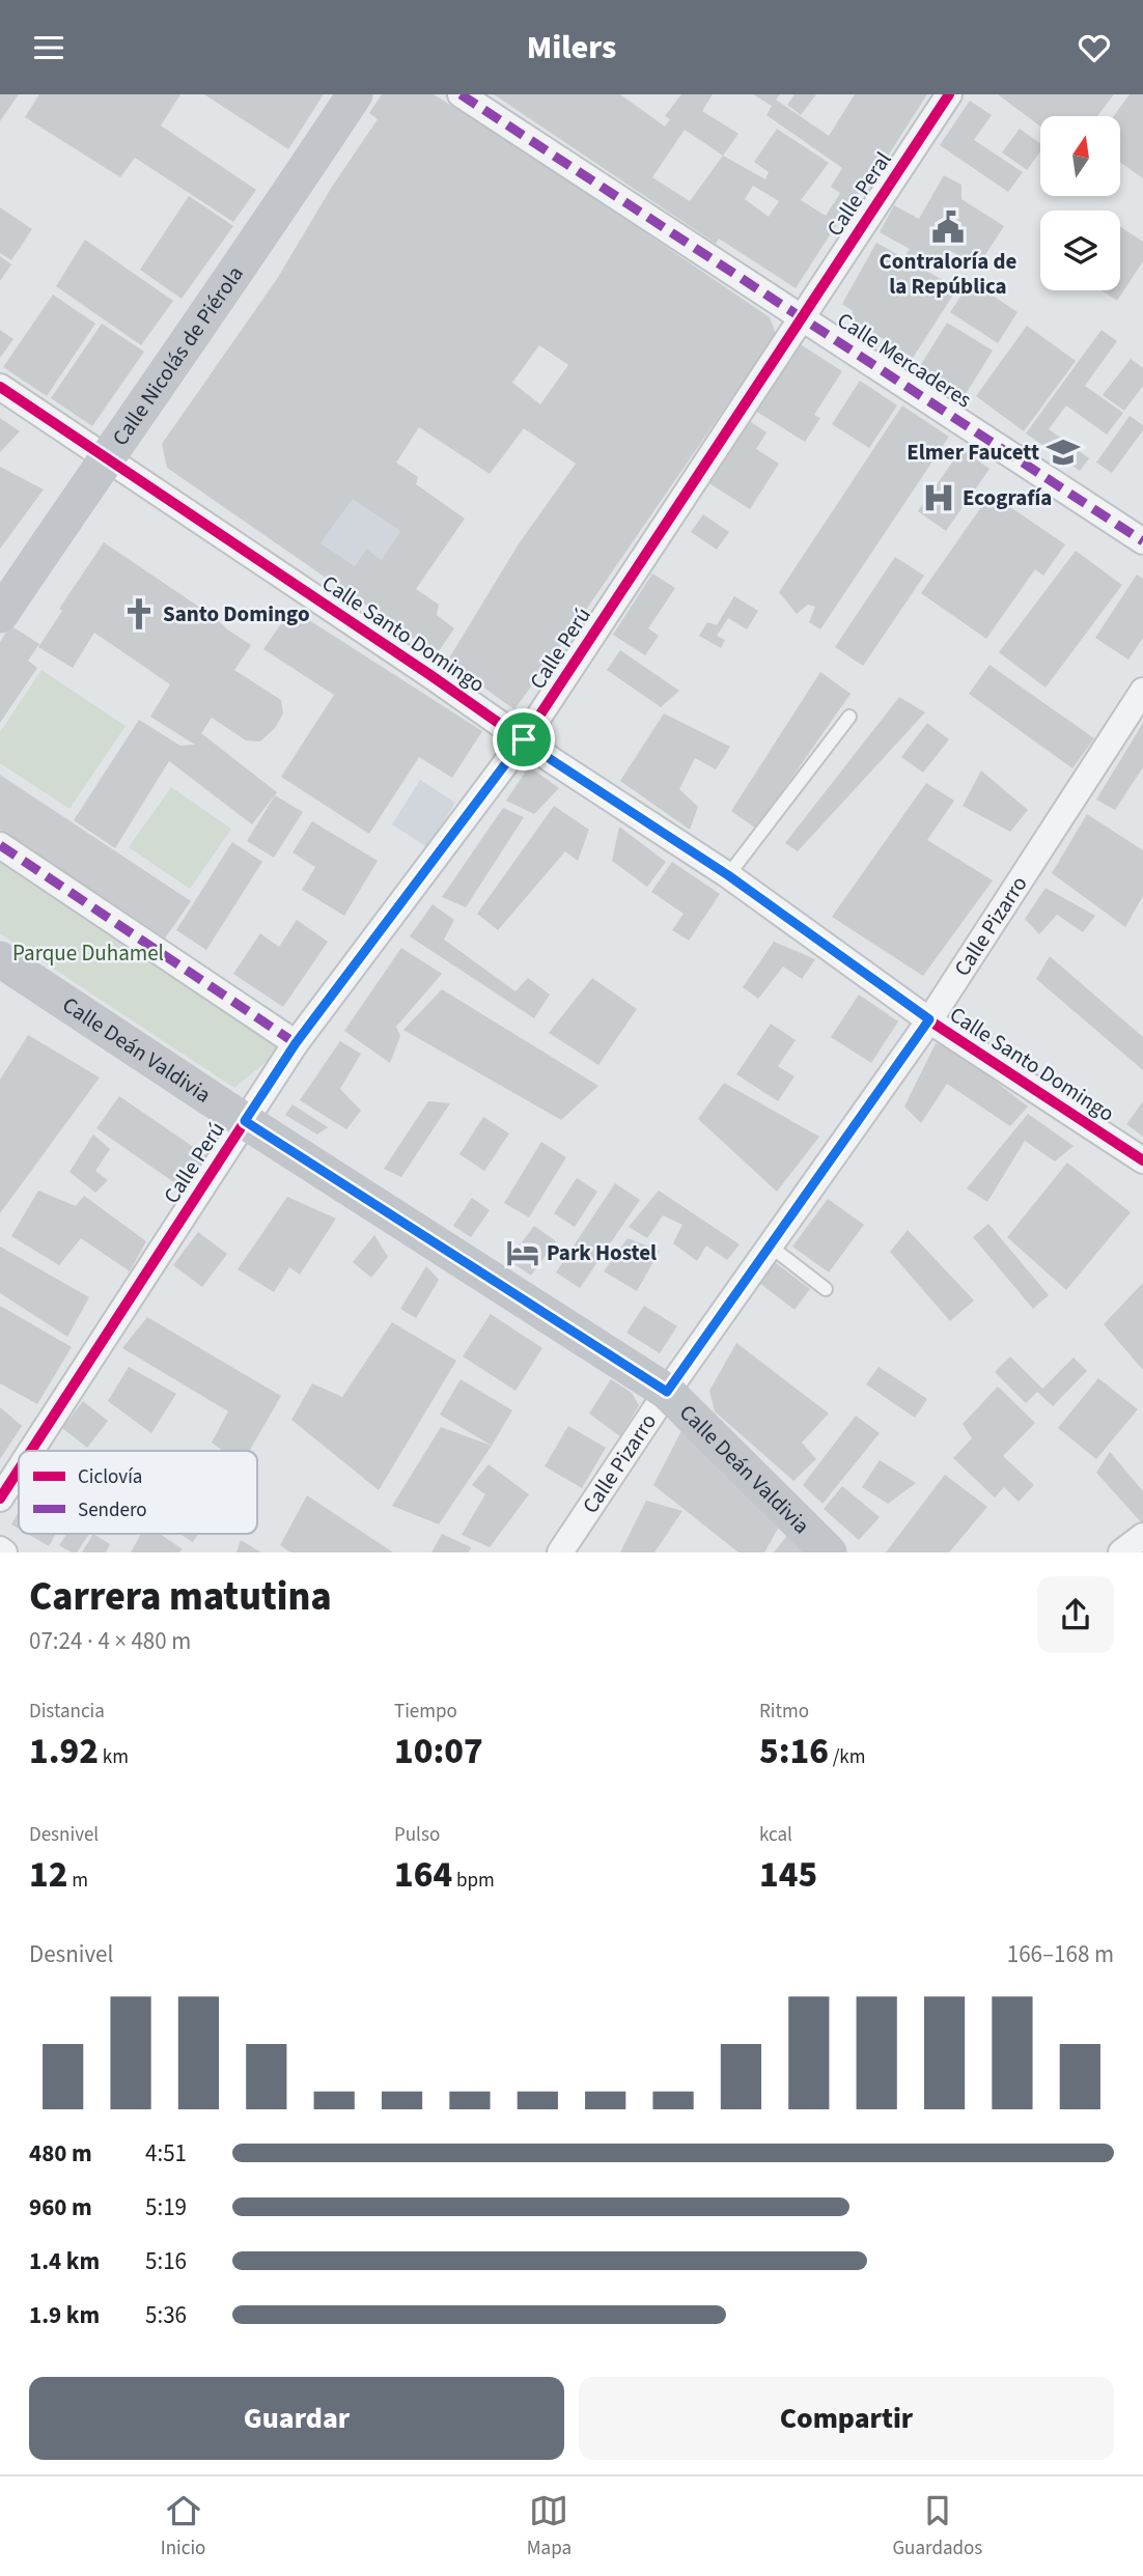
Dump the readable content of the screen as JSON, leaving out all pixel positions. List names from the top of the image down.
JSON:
{
  "streets": {
    "street": [
      "Calle Peral",
      "Calle Nicolás de Piérola",
      "Calle Mercaderes",
      "Calle Santo Domingo",
      "Calle Perú",
      "Calle Pizarro",
      "Calle Deán Valdivia"
    ]
  },
  "crossings": [
    ["Calle Peral", "Calle Mercaderes"],
    ["Calle Peral", "Calle Perú"],
    ["Calle Nicolás de Piérola", "Calle Santo Domingo"],
    ["Calle Mercaderes", "Calle Perú"],
    ["Calle Santo Domingo", "Calle Perú"],
    ["Calle Santo Domingo", "Calle Pizarro"],
    ["Calle Perú", "Calle Deán Valdivia"],
    ["Calle Pizarro", "Calle Deán Valdivia"]
  ],
  "parks": ["Parque Duhamel"],
  "places": {
    "public building": ["Contraloría de la República"],
    "school or university": ["Elmer Faucett"],
    "hospital": ["Ecografía"],
    "church": ["Santo Domingo"],
    "hotel": ["Park Hostel"]
  },
  "legend": ["Ciclovía", "Sendero"],
  "north": "top",
  "page": {
    "header": "Milers",
    "heading": ["Carrera matutina", "07:24 · 4 × 480 m"],
    "stats": [
      ["Distancia", "1.92 km"],
      ["Tiempo", "10:07"],
      ["Ritmo", "5:16 /km"],
      ["Desnivel", "12 m"],
      ["Pulso", "164 bpm"],
      ["kcal", "145"]
    ],
    "chart": ["Desnivel", "166–168 m"],
    "list": [
      {
        "name": "480 m",
        "note": "4:51"
      },
      {
        "name": "960 m",
        "note": "5:19"
      },
      {
        "name": "1.4 km",
        "note": "5:16"
      },
      {
        "name": "1.9 km",
        "note": "5:36"
      }
    ],
    "buttons": ["Guardar", "Compartir"],
    "tabs": ["Inicio", "Mapa", "Guardados"]
  }
}
